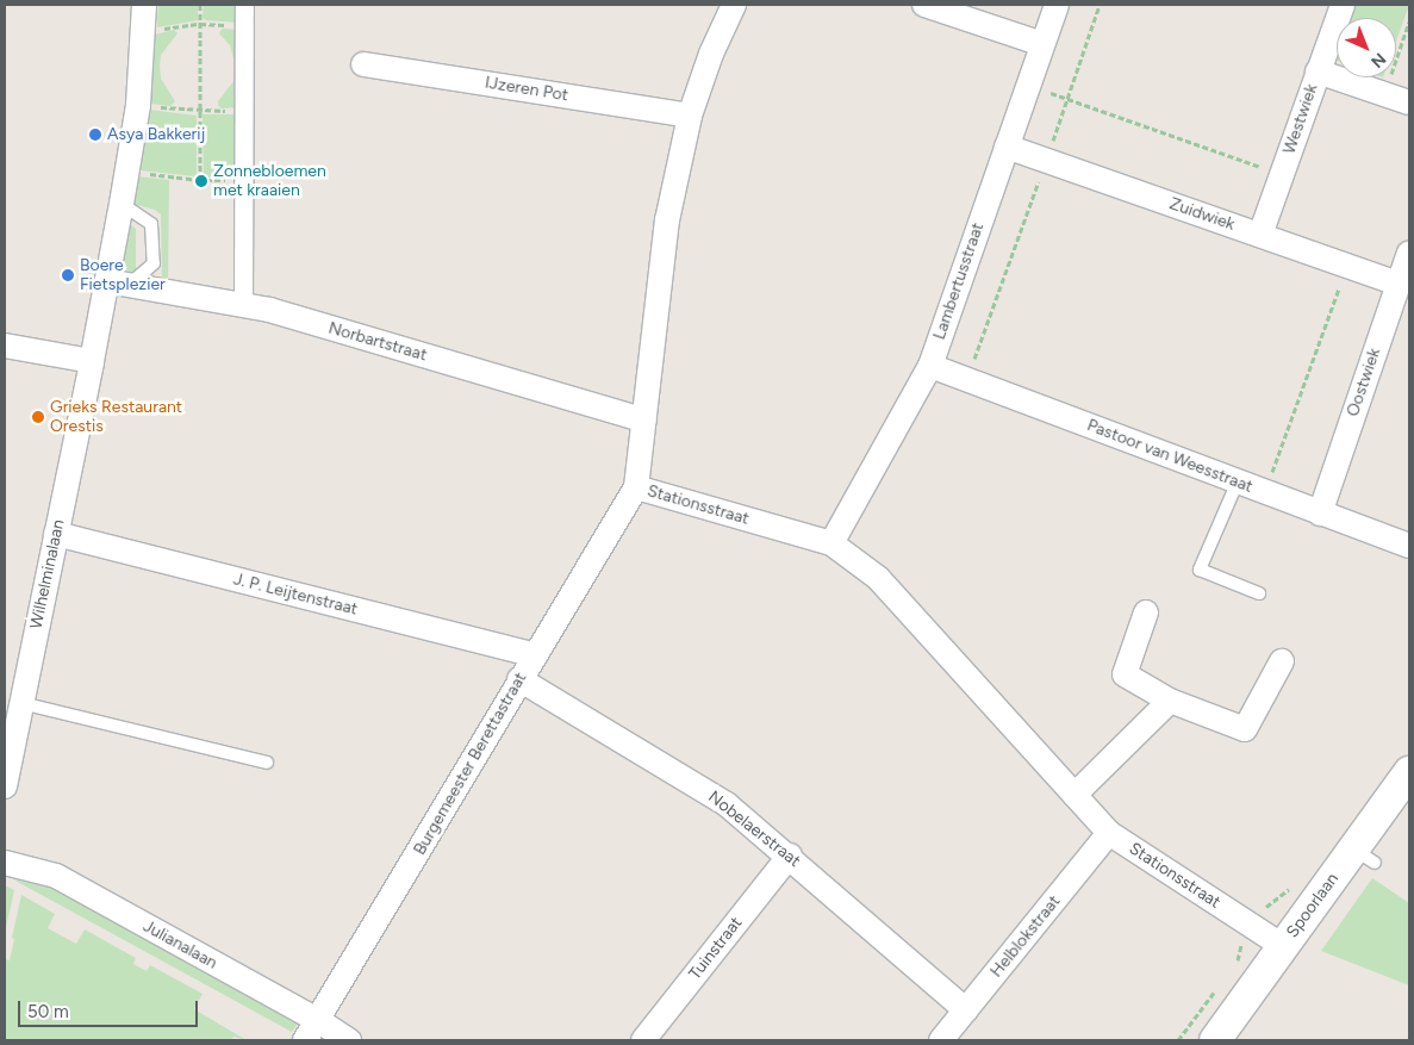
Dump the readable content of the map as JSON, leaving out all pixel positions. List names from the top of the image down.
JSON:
{
  "streets": {
    "street": [
      "IJzeren Pot",
      "Westwiek",
      "Zuidwiek",
      "Lambertusstraat",
      "Norbartstraat",
      "Oostwiek",
      "Pastoor van Weesstraat",
      "Stationsstraat",
      "Wilhelminalaan",
      "J. P. Leijtenstraat",
      "Burgemeester Berettastraat",
      "Nobelaerstraat",
      "Spoorlaan",
      "Helblokstraat",
      "Julianalaan",
      "Tuinstraat"
    ]
  },
  "crossings": [
    ["IJzeren Pot", "Stationsstraat"],
    ["Westwiek", "Zuidwiek"],
    ["Zuidwiek", "Lambertusstraat"],
    ["Zuidwiek", "Oostwiek"],
    ["Lambertusstraat", "Pastoor van Weesstraat"],
    ["Lambertusstraat", "Stationsstraat"],
    ["Norbartstraat", "Stationsstraat"],
    ["Norbartstraat", "Wilhelminalaan"],
    ["Oostwiek", "Pastoor van Weesstraat"],
    ["Stationsstraat", "Burgemeester Berettastraat"],
    ["Stationsstraat", "Spoorlaan"],
    ["Stationsstraat", "Helblokstraat"],
    ["Wilhelminalaan", "J. P. Leijtenstraat"],
    ["J. P. Leijtenstraat", "Burgemeester Berettastraat"],
    ["Burgemeester Berettastraat", "Nobelaerstraat"],
    ["Burgemeester Berettastraat", "Julianalaan"],
    ["Nobelaerstraat", "Helblokstraat"],
    ["Nobelaerstraat", "Tuinstraat"]
  ],
  "places": [
    "Asya Bakkerij",
    "Zonnebloemen met kraaien",
    "Boere Fietsplezier",
    "Grieks Restaurant Orestis"
  ],
  "scale_bar": "50 m",
  "north": "bottom right"
}
